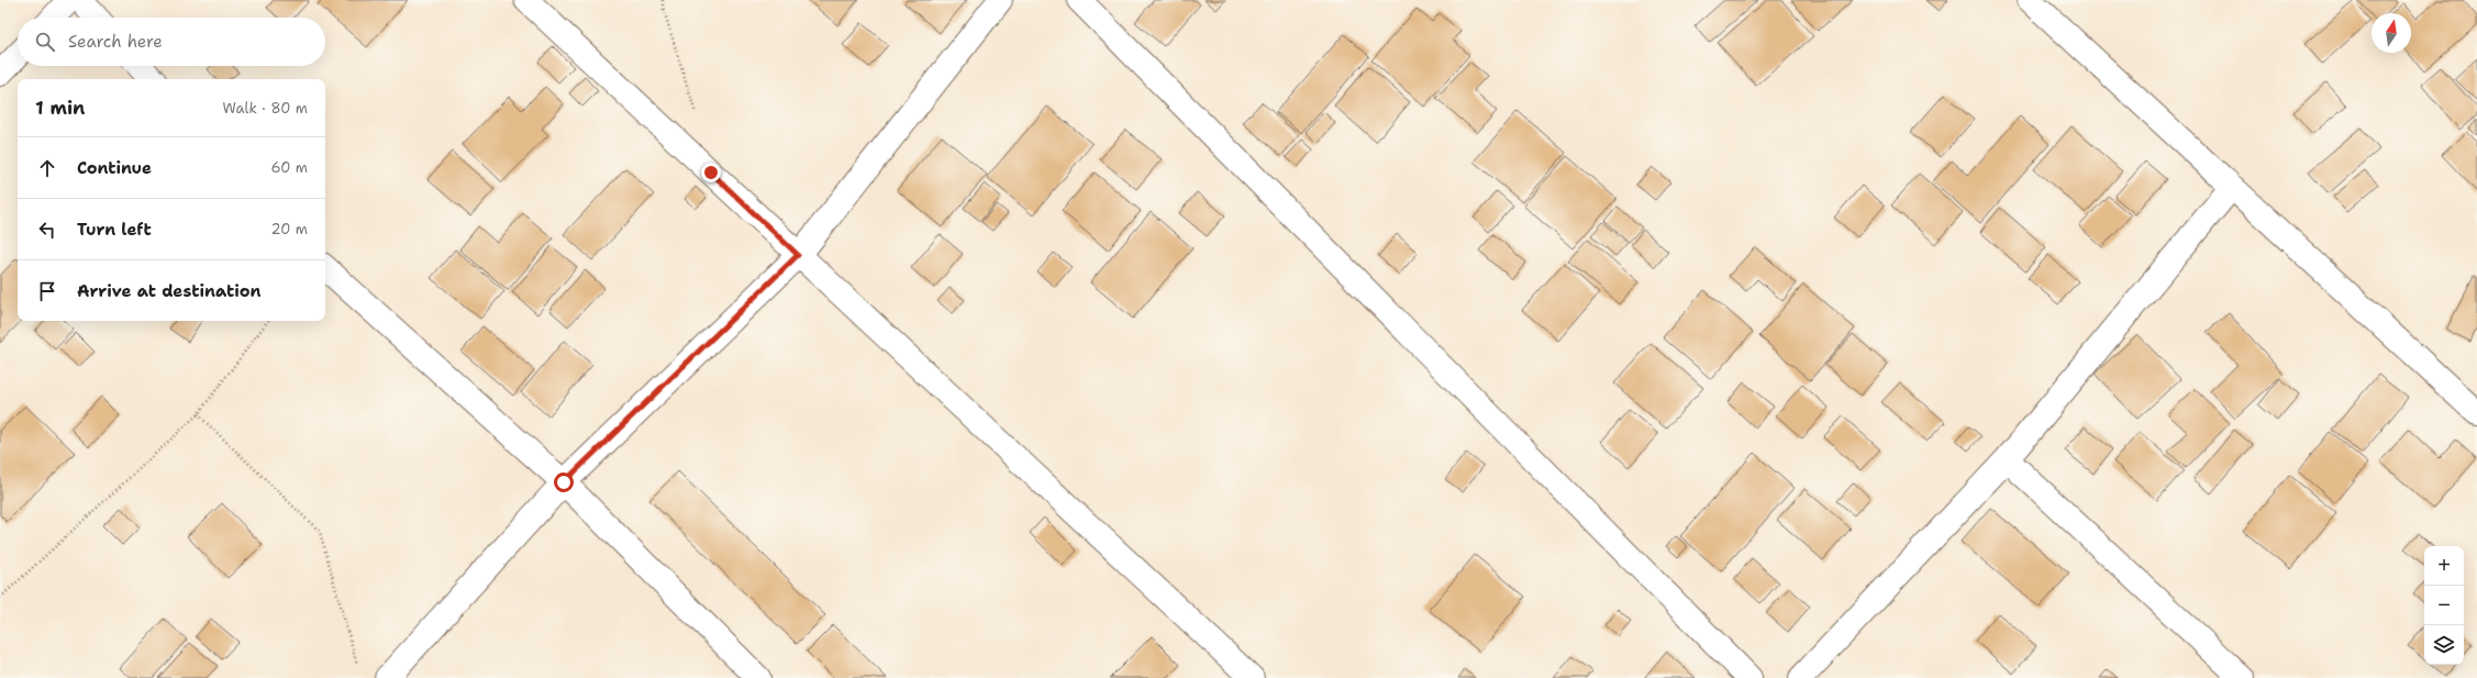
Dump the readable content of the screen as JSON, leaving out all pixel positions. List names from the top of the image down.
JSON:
{
  "north": "top",
  "page": {
    "search": "Search here",
    "heading": ["1 min", "Walk · 80 m"],
    "list": [
      ["Continue", "60 m"],
      ["Turn left", "20 m"],
      "Arrive at destination"
    ],
    "map_buttons": ["+", "−"]
  }
}
